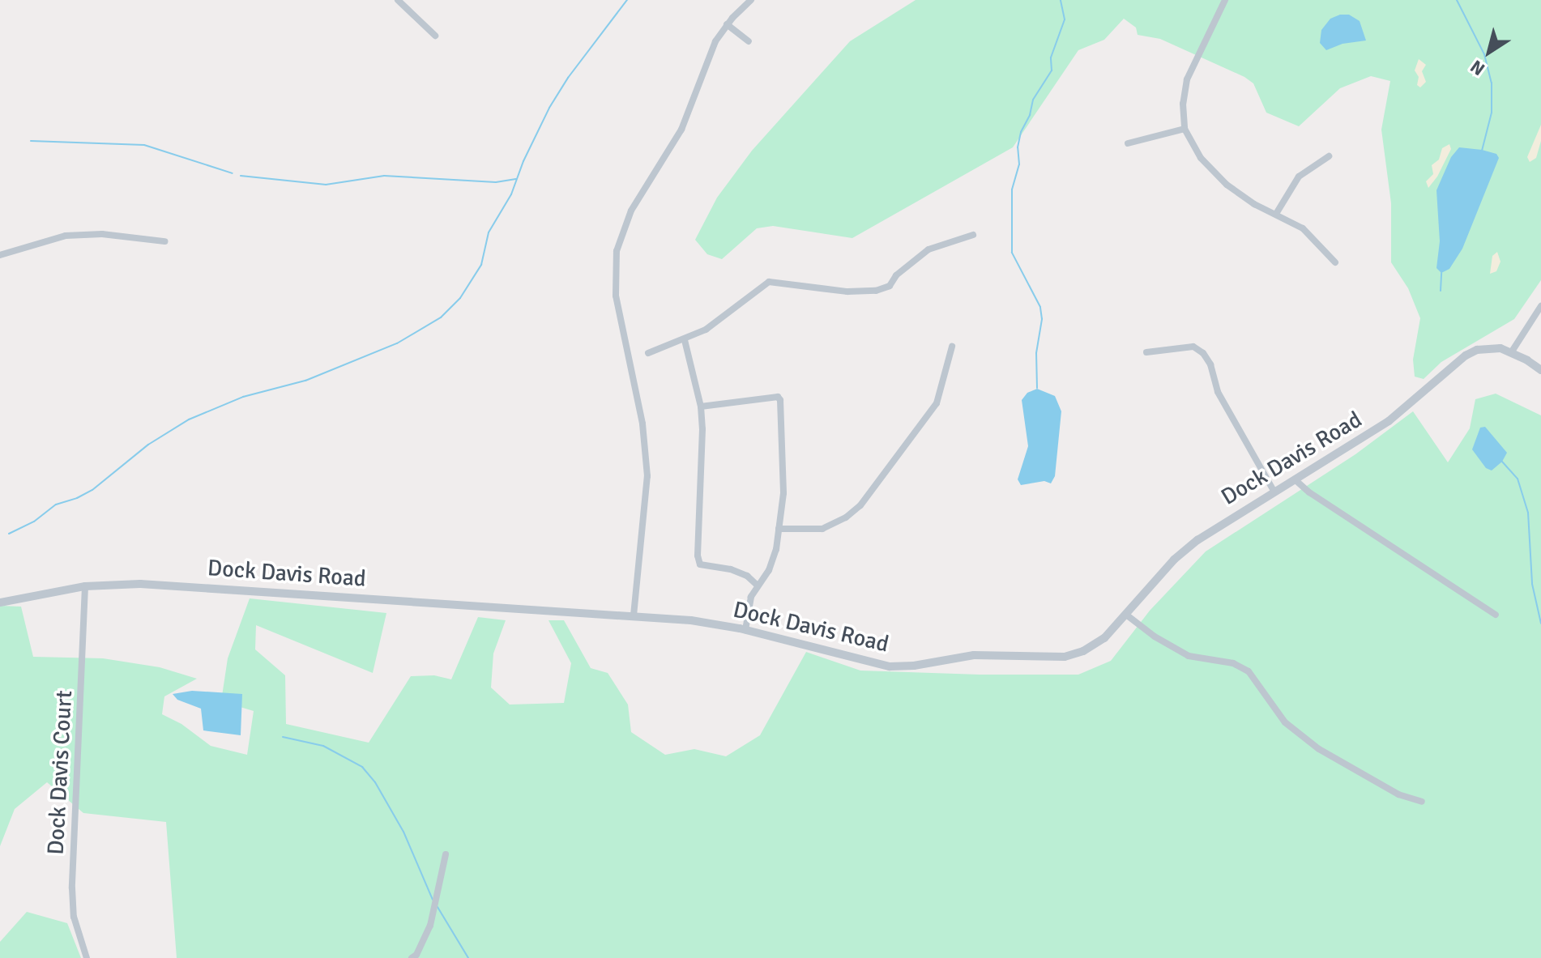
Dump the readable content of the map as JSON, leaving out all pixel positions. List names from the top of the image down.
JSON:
{
  "streets": {
    "street": ["Dock Davis Road", "Dock Davis Court"]
  },
  "crossings": [
    ["Dock Davis Road", "Dock Davis Court"]
  ],
  "north": "bottom left"
}
